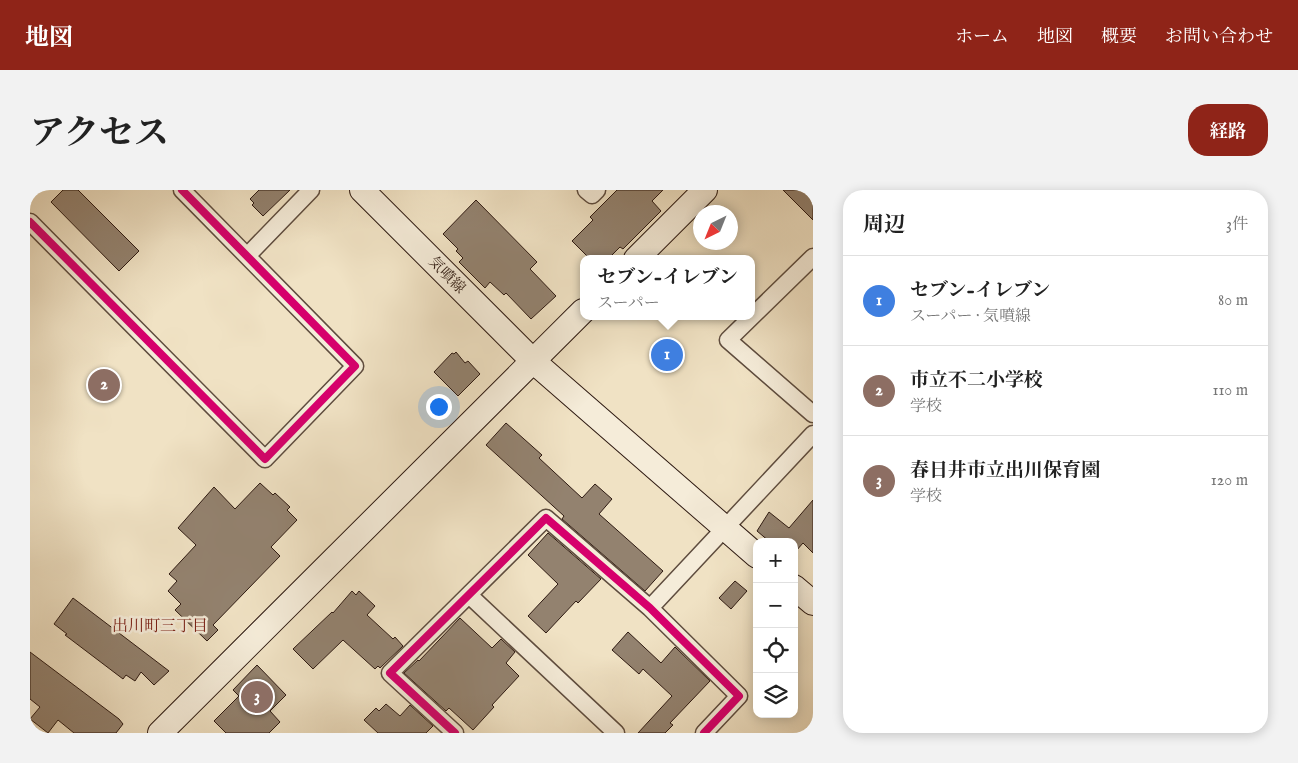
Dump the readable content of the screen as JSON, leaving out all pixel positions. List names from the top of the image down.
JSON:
{
  "streets": {
    "street": ["気噴線"]
  },
  "districts": ["出川町三丁目"],
  "north": "bottom left",
  "page": {
    "header": "地図",
    "nav": [
      "ホーム",
      "地図",
      "概要",
      "お問い合わせ"
    ],
    "title": "アクセス",
    "buttons": "経路",
    "heading": ["周辺", "3件"],
    "popup": ["セブン-イレブン", "スーパー"],
    "list": [
      {
        "mark": "1",
        "name": "セブン-イレブン",
        "note": "スーパー · 気噴線",
        "value": "80 m"
      },
      {
        "mark": "2",
        "name": "市立不二小学校",
        "note": "学校",
        "value": "110 m"
      },
      {
        "mark": "3",
        "name": "春日井市立出川保育園",
        "note": "学校",
        "value": "120 m"
      }
    ],
    "pins": ["1", "2", "3"],
    "map_buttons": ["+", "−"]
  }
}
